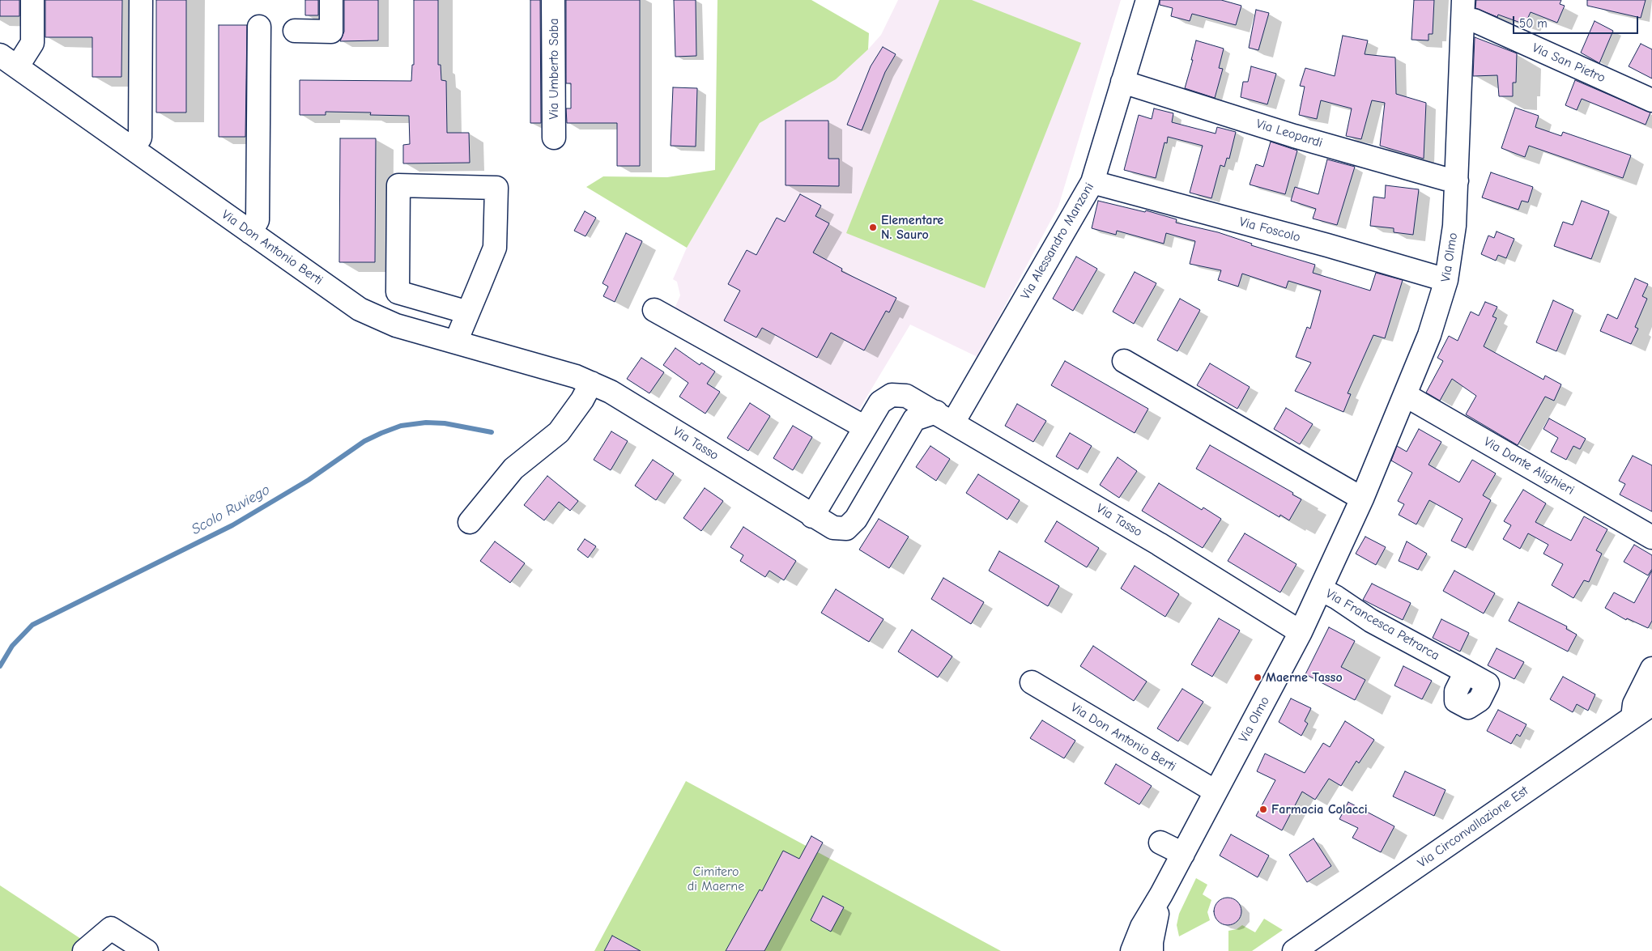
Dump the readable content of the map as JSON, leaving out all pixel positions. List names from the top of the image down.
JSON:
{
  "streets": {
    "street": [
      "Via San Pietro",
      "Via Umberto Saba",
      "Via Leopardi",
      "Via Foscolo",
      "Via Alessandro Manzoni",
      "Via Don Antonio Berti",
      "Via Olmo",
      "Via Tasso",
      "Via Dante Alighieri",
      "Via Francesca Petrarca",
      "Via Circonvallazione Est"
    ]
  },
  "crossings": [
    ["Via San Pietro", "Via Olmo"],
    ["Via Leopardi", "Via Alessandro Manzoni"],
    ["Via Leopardi", "Via Olmo"],
    ["Via Foscolo", "Via Alessandro Manzoni"],
    ["Via Foscolo", "Via Olmo"],
    ["Via Alessandro Manzoni", "Via Tasso"],
    ["Via Don Antonio Berti", "Via Olmo"],
    ["Via Don Antonio Berti", "Via Tasso"],
    ["Via Olmo", "Via Tasso"],
    ["Via Olmo", "Via Dante Alighieri"],
    ["Via Olmo", "Via Francesca Petrarca"]
  ],
  "water": ["Scolo Ruviego"],
  "parks": ["Cimitero di Maerne"],
  "places": ["Elementare N. Sauro", "Maerne Tasso", "Farmacia Colacci"],
  "scale_bar": "50 m"
}
